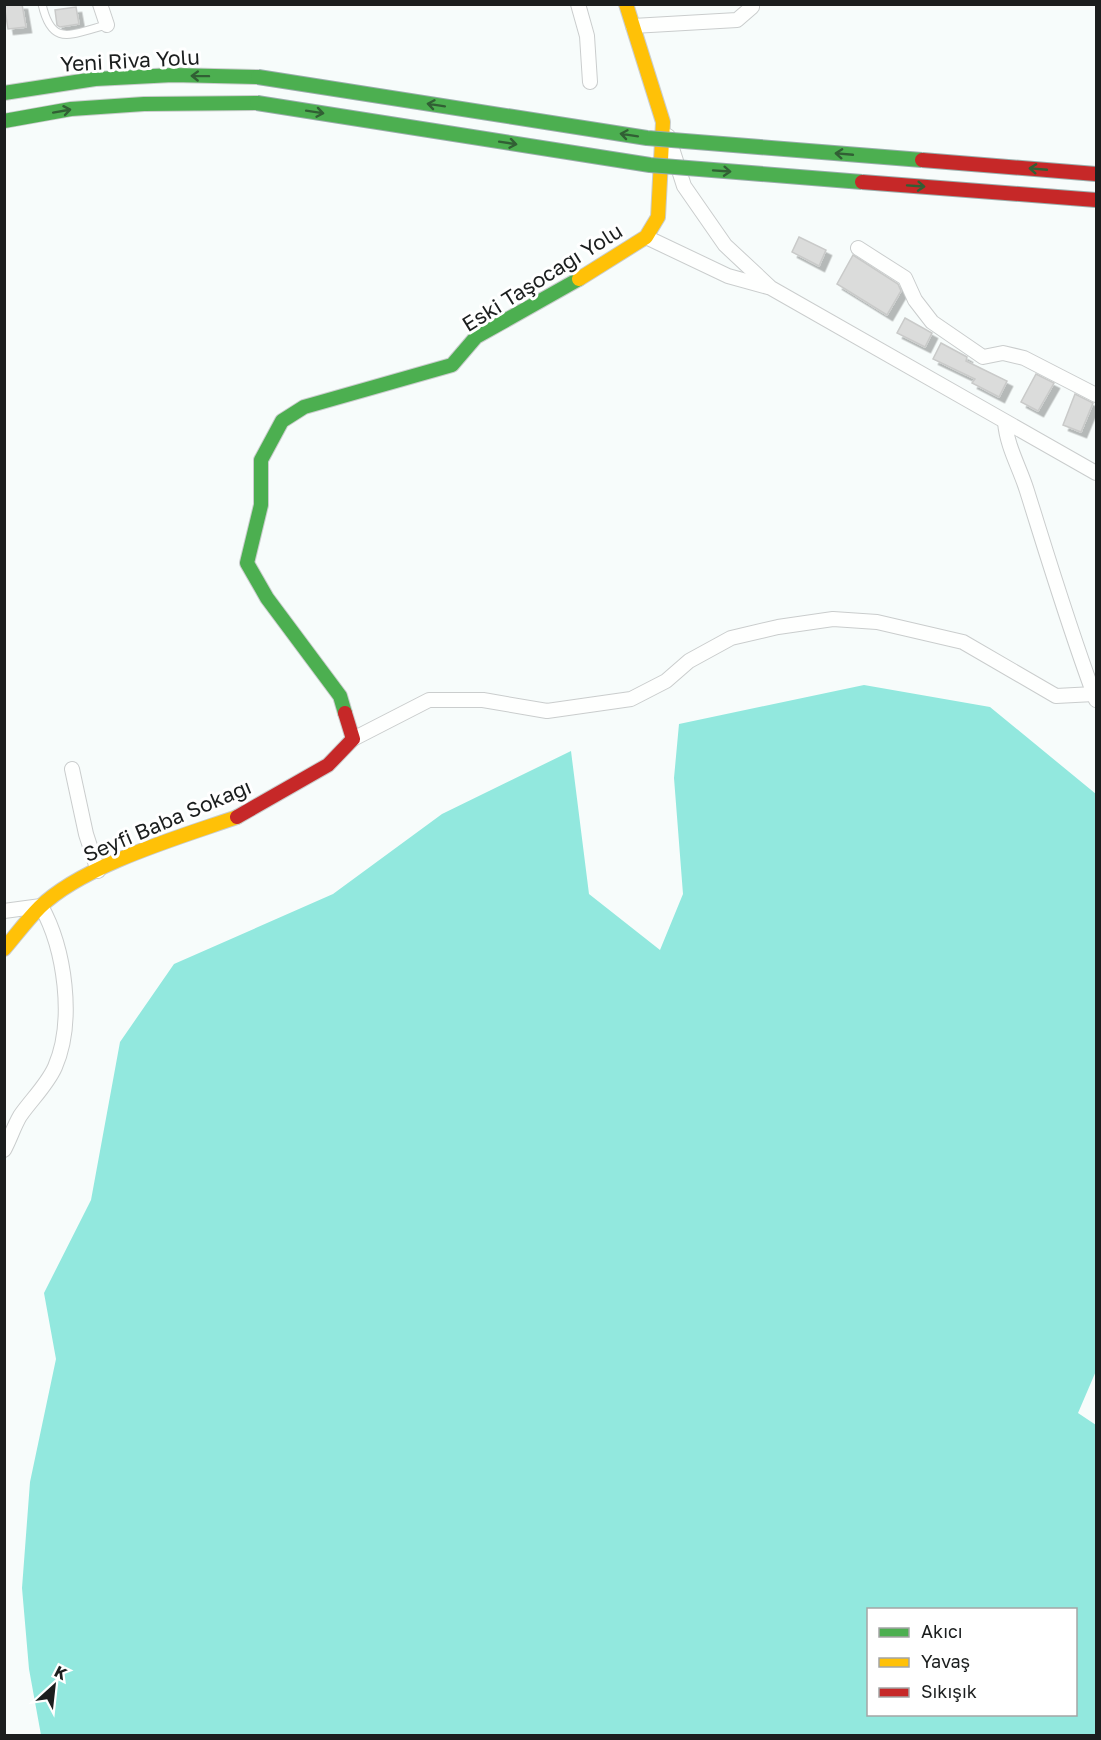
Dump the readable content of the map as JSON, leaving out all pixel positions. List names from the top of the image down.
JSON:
{
  "streets": {
    "main road": ["Yeni Riva Yolu", "Eski Taşocağı Yolu", "Seyfi Baba Sokağı"]
  },
  "crossings": [
    ["Eski Taşocağı Yolu", "Seyfi Baba Sokağı"]
  ],
  "legend": ["Akıcı", "Yavaş", "Sıkışık"],
  "north": "top right"
}
